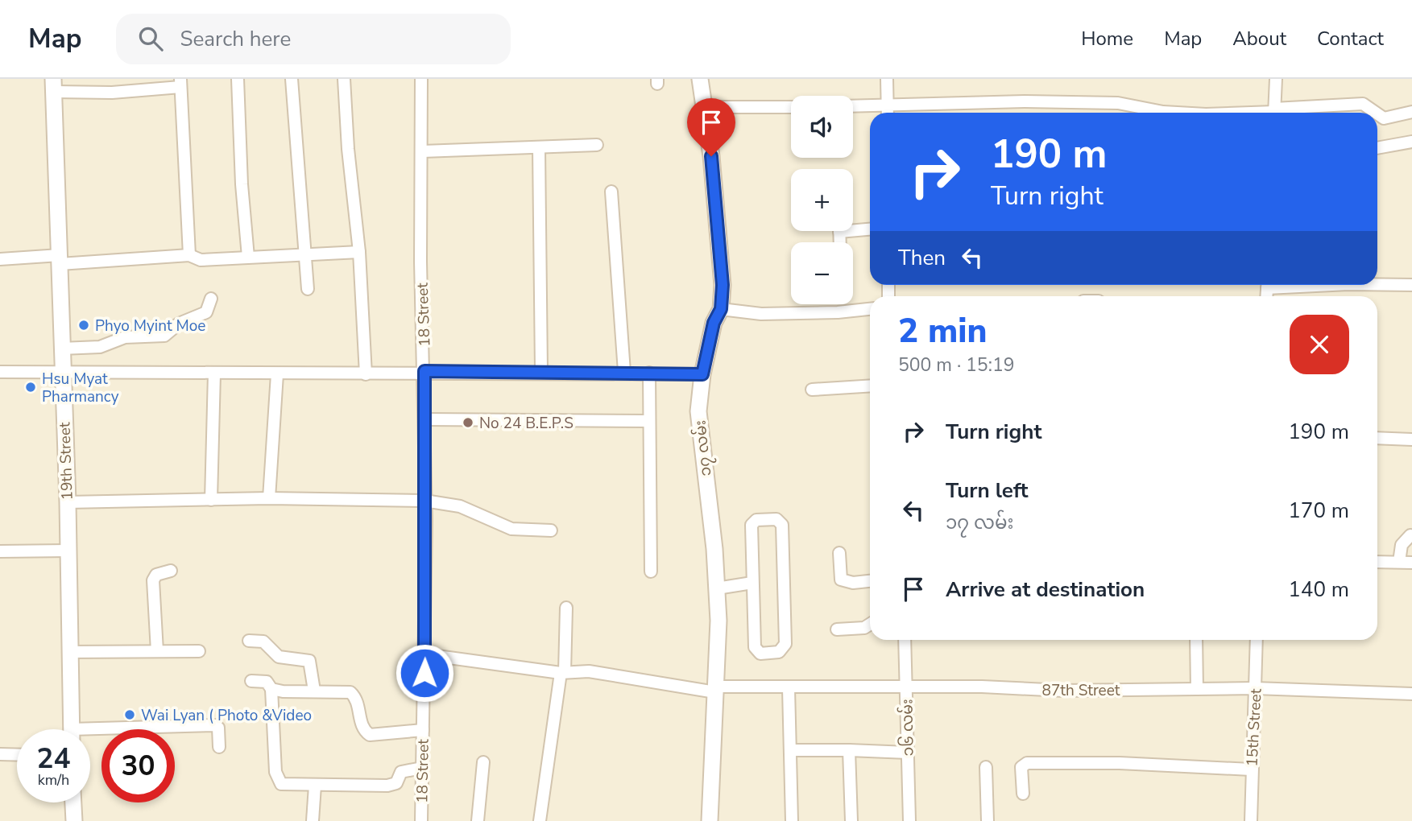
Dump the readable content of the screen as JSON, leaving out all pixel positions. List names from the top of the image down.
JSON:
{
  "streets": {
    "street": [
      "18 Street",
      "၁၇ လမ်း",
      "19th Street",
      "87th Street",
      "၁၆ လမ်း",
      "15th Street"
    ]
  },
  "crossings": [
    ["18 Street", "87th Street"],
    ["၁၇ လမ်း", "87th Street"],
    ["87th Street", "၁၆ လမ်း"],
    ["87th Street", "15th Street"]
  ],
  "places": [
    "Phyo Myint Moe",
    "Hsu Myat Pharmancy",
    "No 24 B.E.P.S",
    "Wai Lyan ( Photo &Video"
  ],
  "page": {
    "header": "Map",
    "search": "Search here",
    "nav": [
      "Home",
      "Map",
      "About",
      "Contact"
    ],
    "map_buttons": ["+", "−"],
    "turn": ["190 m", "Turn right"],
    "then": "Then",
    "heading": ["2 min", "500 m · 15:19"],
    "list": [
      {
        "name": "Turn right",
        "value": "190 m"
      },
      {
        "name": "Turn left",
        "note": "၁၇ လမ်း",
        "value": "170 m"
      },
      {
        "name": "Arrive at destination",
        "value": "140 m"
      }
    ],
    "speed": "24 km/h",
    "limit": "30"
  }
}
